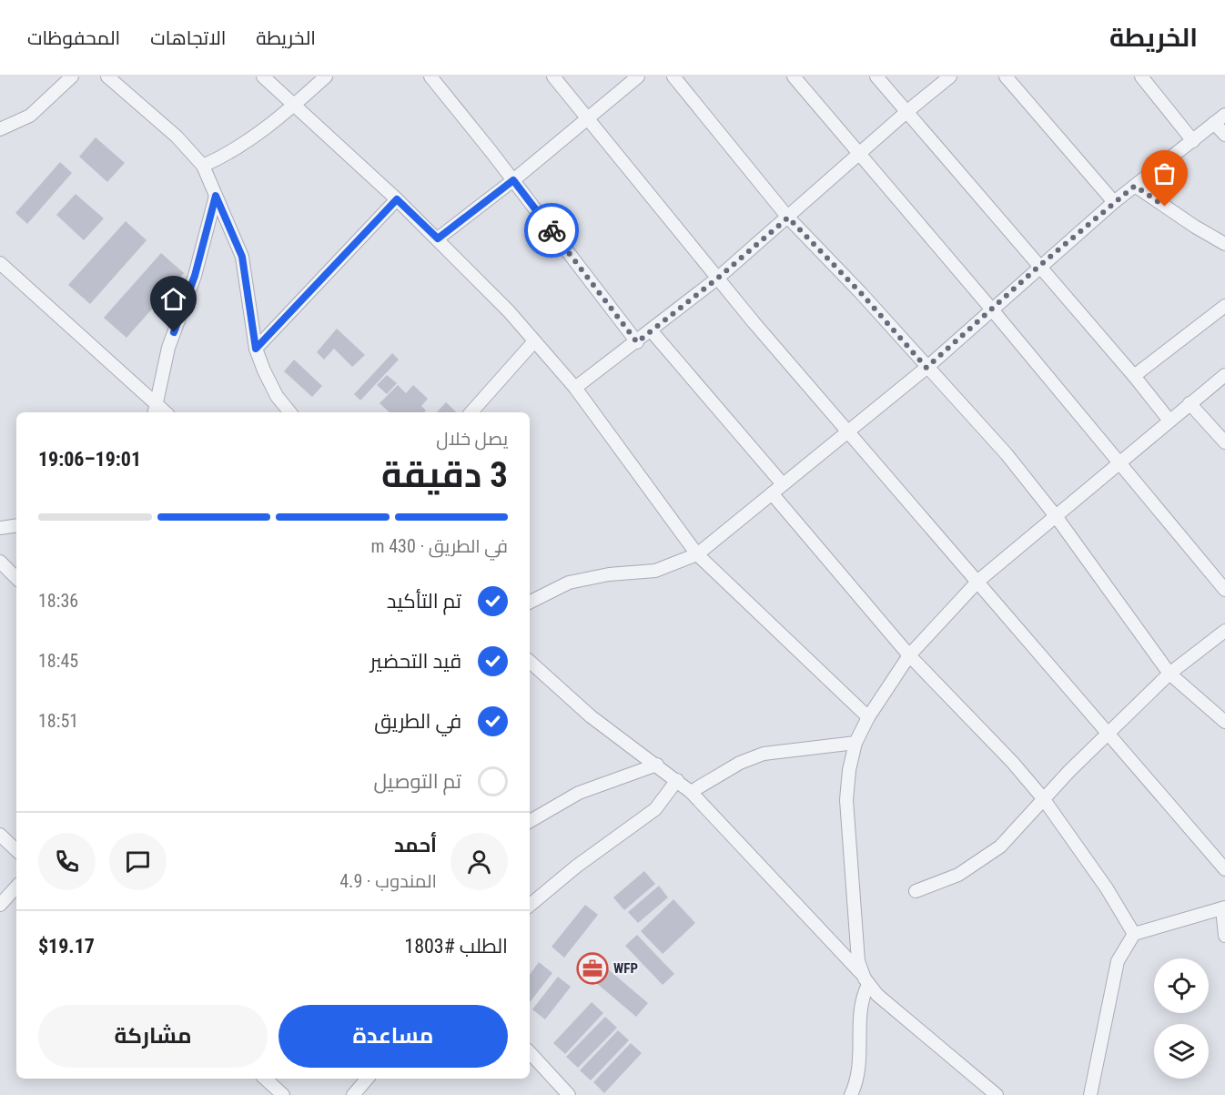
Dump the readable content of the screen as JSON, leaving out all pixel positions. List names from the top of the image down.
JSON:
{
  "places": {
    "office": ["WFP"]
  },
  "page": {
    "header": "الخريطة",
    "nav": ["الخريطة", "الاتجاهات", "المحفوظات"],
    "heading": ["3 دقيقة", "يصل خلال", "19:01–19:06"],
    "panel": [
      "أحمد",
      "المندوب · 4.9",
      "الطلب #1803",
      "$19.17"
    ],
    "bar": "في الطريق · 430 m",
    "list": [
      ["تم التأكيد", "18:36"],
      ["قيد التحضير", "18:45"],
      ["في الطريق", "18:51"],
      "تم التوصيل"
    ],
    "buttons": ["مساعدة", "مشاركة"]
  }
}
